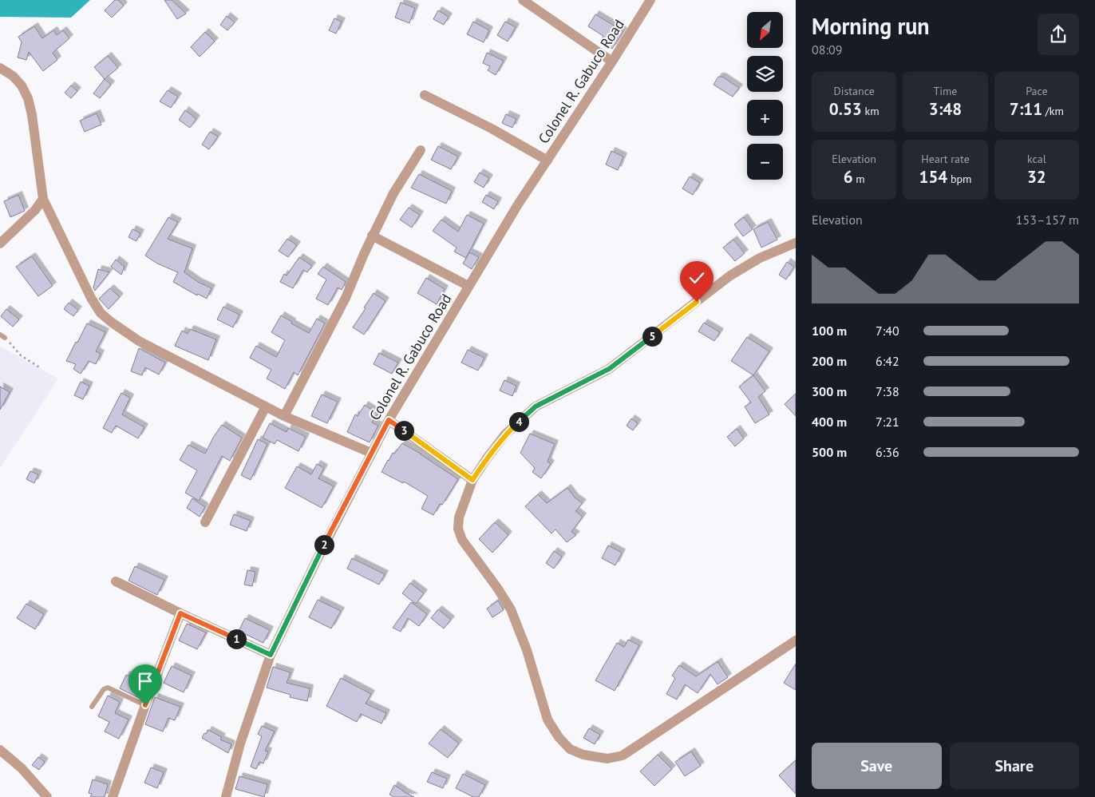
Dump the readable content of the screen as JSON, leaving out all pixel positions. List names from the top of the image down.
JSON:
{
  "streets": {
    "street": ["Colonel R. Gabuco Road"]
  },
  "north": "bottom left",
  "page": {
    "heading": ["Morning run", "08:09"],
    "map_buttons": ["+", "−"],
    "stats": [
      ["Distance", "0.53 km"],
      ["Time", "3:48"],
      ["Pace", "7:11 /km"],
      ["Elevation", "6 m"],
      ["Heart rate", "154 bpm"],
      ["kcal", "32"]
    ],
    "chart": ["Elevation", "153–157 m"],
    "list": [
      {
        "name": "100 m",
        "note": "7:40"
      },
      {
        "name": "200 m",
        "note": "6:42"
      },
      {
        "name": "300 m",
        "note": "7:38"
      },
      {
        "name": "400 m",
        "note": "7:21"
      },
      {
        "name": "500 m",
        "note": "6:36"
      }
    ],
    "pins": [
      "5",
      "4",
      "3",
      "2",
      "1"
    ],
    "buttons": ["Save", "Share"]
  }
}
